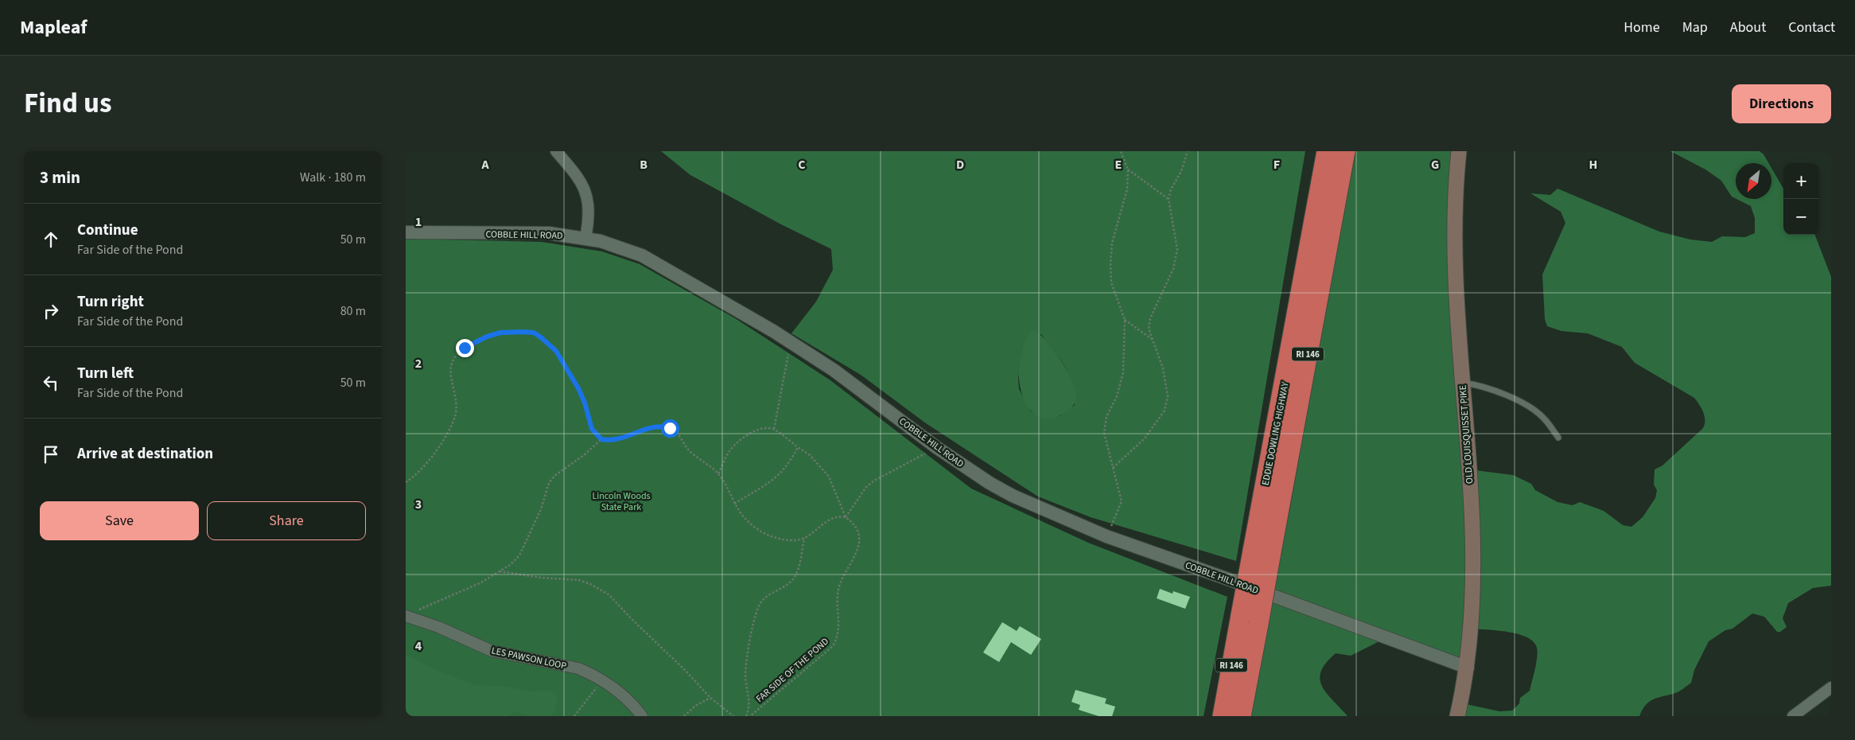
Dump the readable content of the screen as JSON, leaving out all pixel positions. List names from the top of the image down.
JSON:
{
  "streets": {
    "highway": ["RI 146", "EDDIE DOWLING HIGHWAY"],
    "main road": ["OLD LOUISQUISSET PIKE"],
    "street": ["COBBLE HILL ROAD", "LES PAWSON LOOP"],
    "path": ["FAR SIDE OF THE POND"]
  },
  "crossings": [
    ["COBBLE HILL ROAD", "OLD LOUISQUISSET PIKE"]
  ],
  "parks": ["Lincoln Woods State Park"],
  "north": "bottom left",
  "page": {
    "header": "Mapleaf",
    "nav": [
      "Home",
      "Map",
      "About",
      "Contact"
    ],
    "title": "Find us",
    "buttons": [
      "Directions",
      ["Save", "Share"]
    ],
    "heading": ["3 min", "Walk · 180 m"],
    "map_buttons": ["+", "−"],
    "list": [
      ["Continue", "Far Side of the Pond", "50 m"],
      ["Turn right", "Far Side of the Pond", "80 m"],
      ["Turn left", "Far Side of the Pond", "50 m"],
      "Arrive at destination"
    ]
  },
  "grid": {
    "columns": [
      "A",
      "B",
      "C",
      "D",
      "E",
      "F",
      "G",
      "H"
    ],
    "rows": [
      "1",
      "2",
      "3",
      "4"
    ]
  }
}
